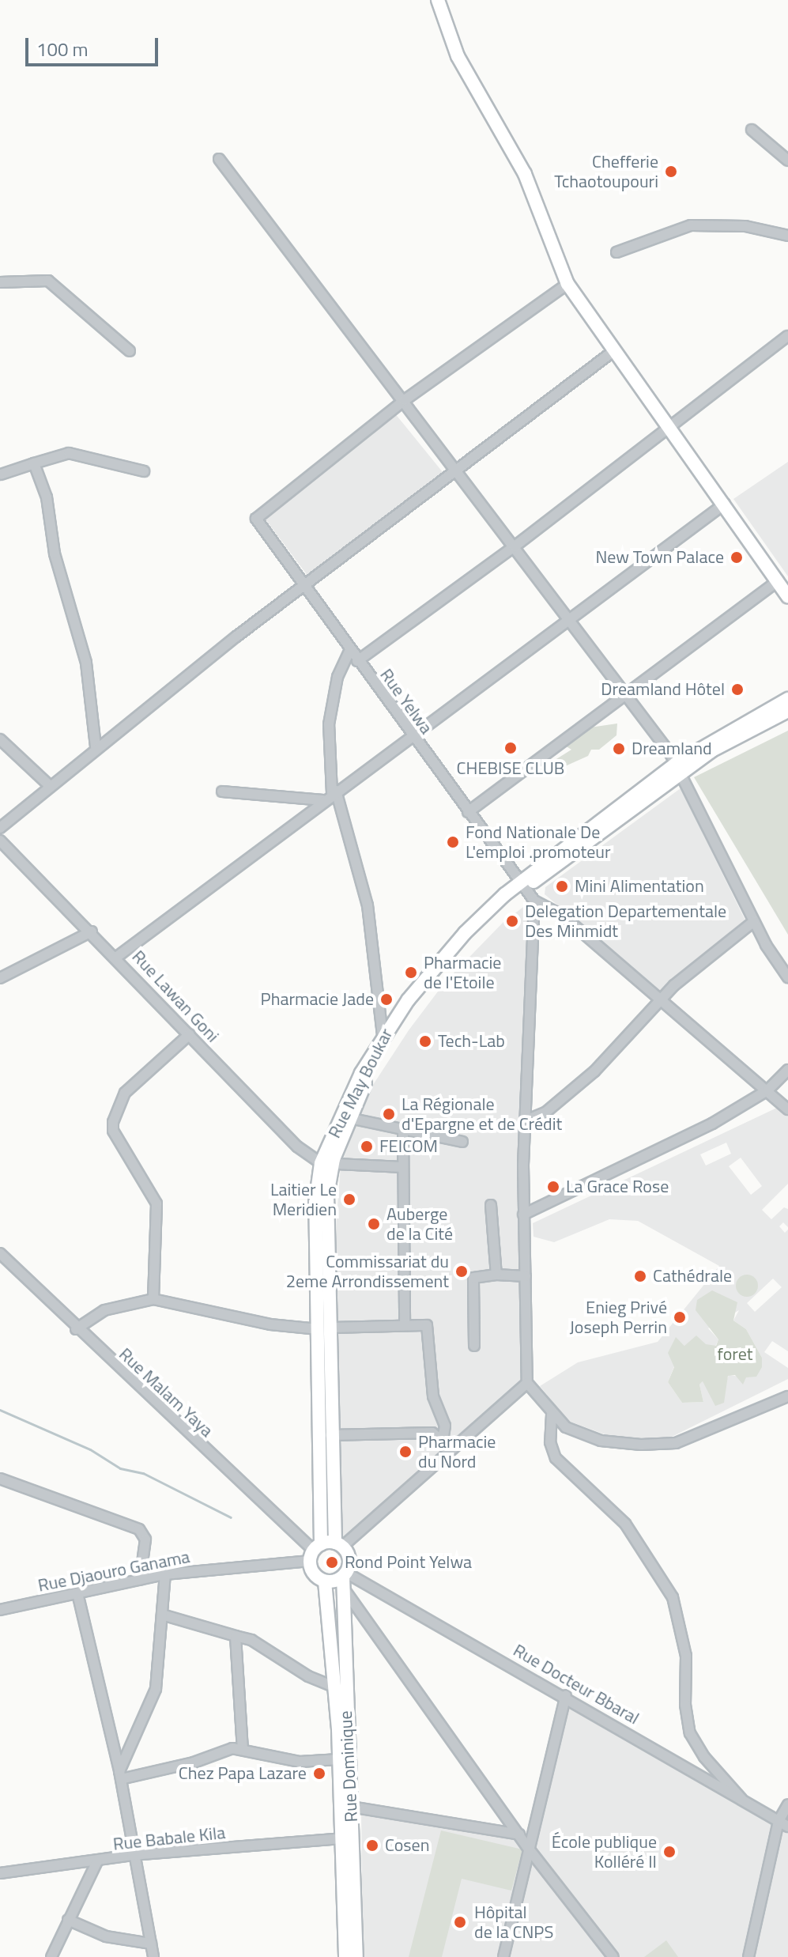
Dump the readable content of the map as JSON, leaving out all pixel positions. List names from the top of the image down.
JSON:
{
  "streets": {
    "main road": ["Rue May Boukar", "Rue Dominique"],
    "street": [
      "Rue Yelwa",
      "Rue Lawan Goni",
      "Rue Malam Yaya",
      "Rue Djaouro Ganama",
      "Rue Docteur Bbaral",
      "Rue Babale Kila"
    ]
  },
  "crossings": [
    ["Rue Yelwa", "Rue May Boukar"],
    ["Rue Lawan Goni", "Rue May Boukar"],
    ["Rue May Boukar", "Rue Malam Yaya"],
    ["Rue May Boukar", "Rue Djaouro Ganama"],
    ["Rue May Boukar", "Rue Docteur Bbaral"],
    ["Rue May Boukar", "Rue Dominique"],
    ["Rue Malam Yaya", "Rue Djaouro Ganama"],
    ["Rue Malam Yaya", "Rue Docteur Bbaral"],
    ["Rue Malam Yaya", "Rue Dominique"],
    ["Rue Djaouro Ganama", "Rue Docteur Bbaral"],
    ["Rue Djaouro Ganama", "Rue Dominique"],
    ["Rue Docteur Bbaral", "Rue Dominique"],
    ["Rue Dominique", "Rue Babale Kila"]
  ],
  "parks": ["foret"],
  "places": [
    "Chefferie Tchaotoupouri",
    "New Town Palace",
    "Dreamland Hôtel",
    "CHEBISE CLUB",
    "Dreamland",
    "Fond Nationale De L'emploi .promoteur",
    "Mini Alimentation",
    "Delegation Departementale Des Minmidt",
    "Pharmacie de l'Etoile",
    "Pharmacie Jade",
    "Tech-Lab",
    "La Régionale d'Epargne et de Crédit",
    "FEICOM",
    "La Grace Rose",
    "Laitier Le Meridien",
    "Auberge de la Cité",
    "Commissariat du 2eme Arrondissement",
    "Cathédrale",
    "Enieg Privé Joseph Perrin",
    "Pharmacie du Nord",
    "Rond Point Yelwa",
    "Chez Papa Lazare",
    "Cosen",
    "École publique Kolléré II",
    "Hôpital de la CNPS"
  ],
  "scale_bar": "100 m"
}
